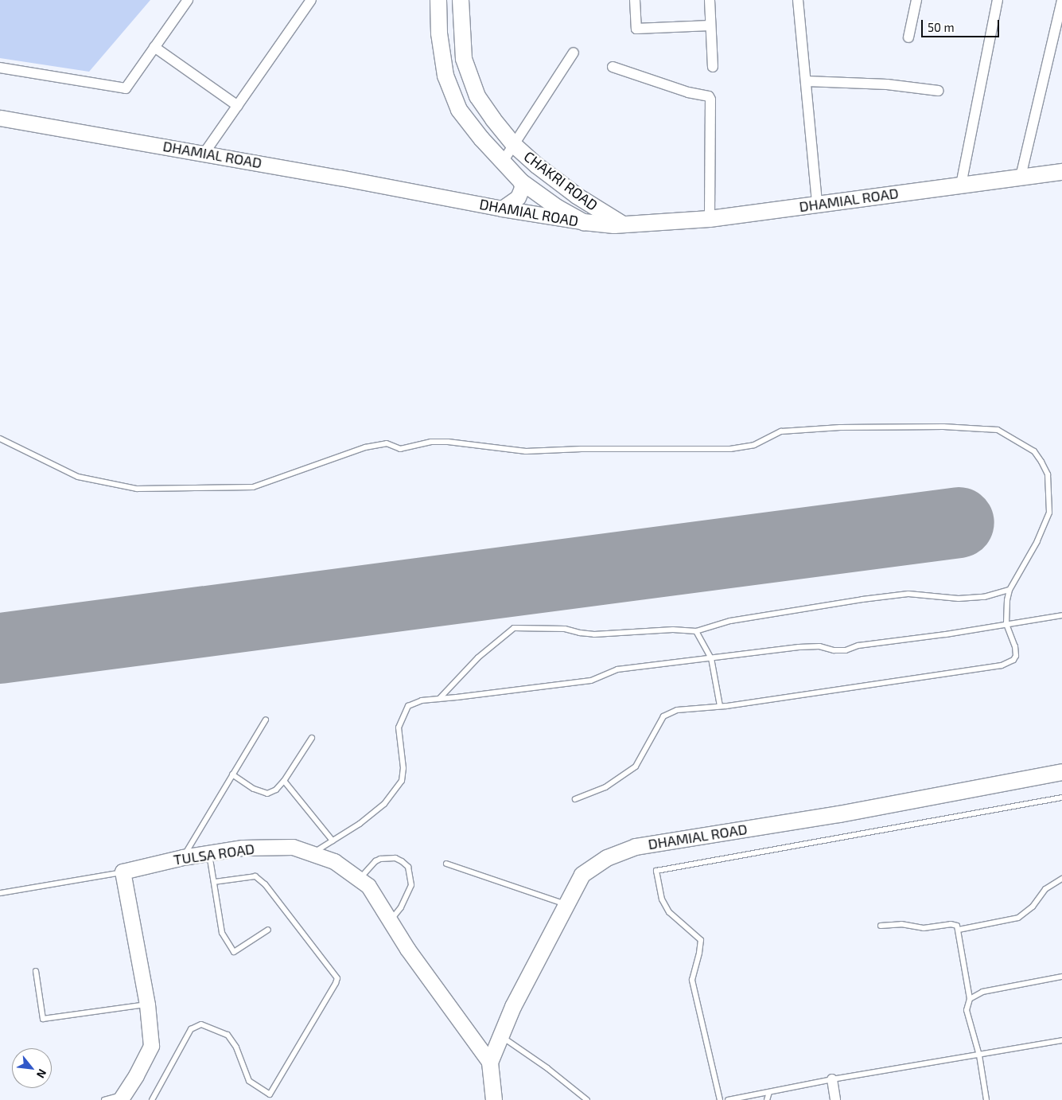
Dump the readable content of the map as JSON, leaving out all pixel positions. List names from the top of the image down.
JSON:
{
  "streets": {
    "main road": ["DHAMIAL ROAD", "CHAKRI ROAD"],
    "street": ["TULSA ROAD"]
  },
  "crossings": [
    ["DHAMIAL ROAD", "CHAKRI ROAD"],
    ["DHAMIAL ROAD", "TULSA ROAD"]
  ],
  "scale_bar": "50 m",
  "north": "bottom right"
}
